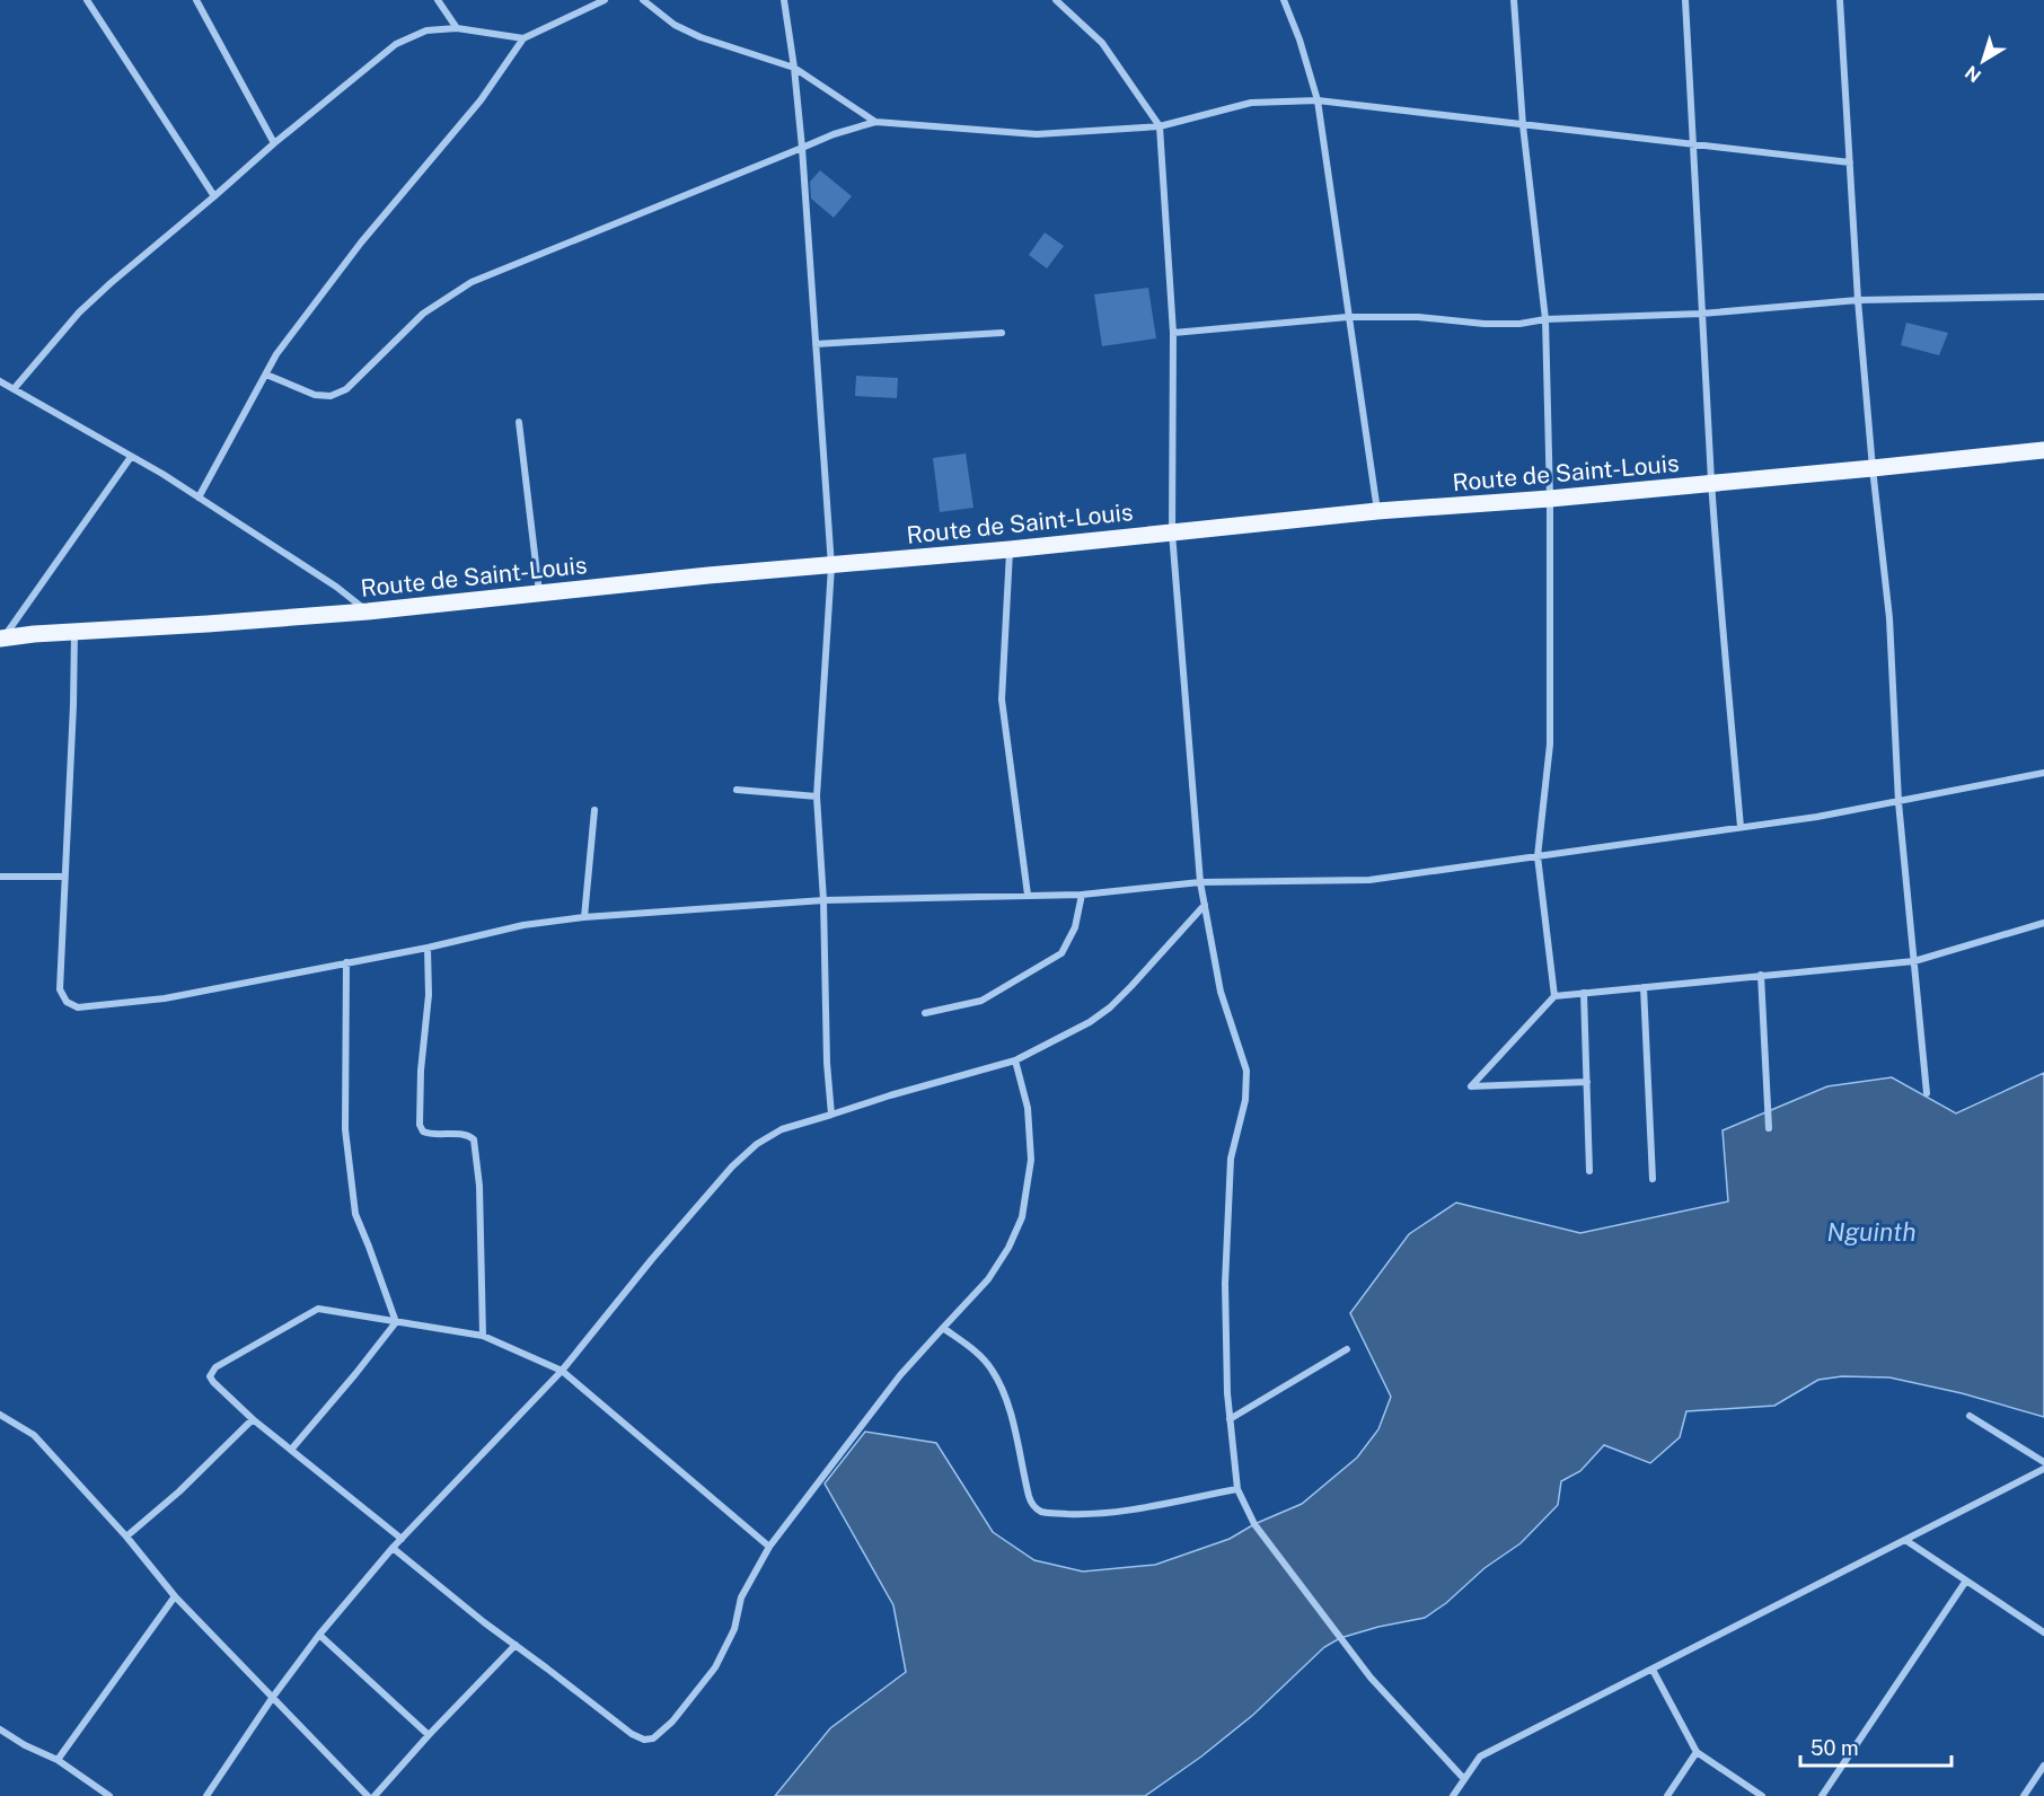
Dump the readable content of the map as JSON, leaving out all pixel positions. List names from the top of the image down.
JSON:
{
  "streets": {
    "main road": ["Route de Saint-Louis"]
  },
  "water": ["Nguinth"],
  "scale_bar": "50 m",
  "north": "bottom left"
}
